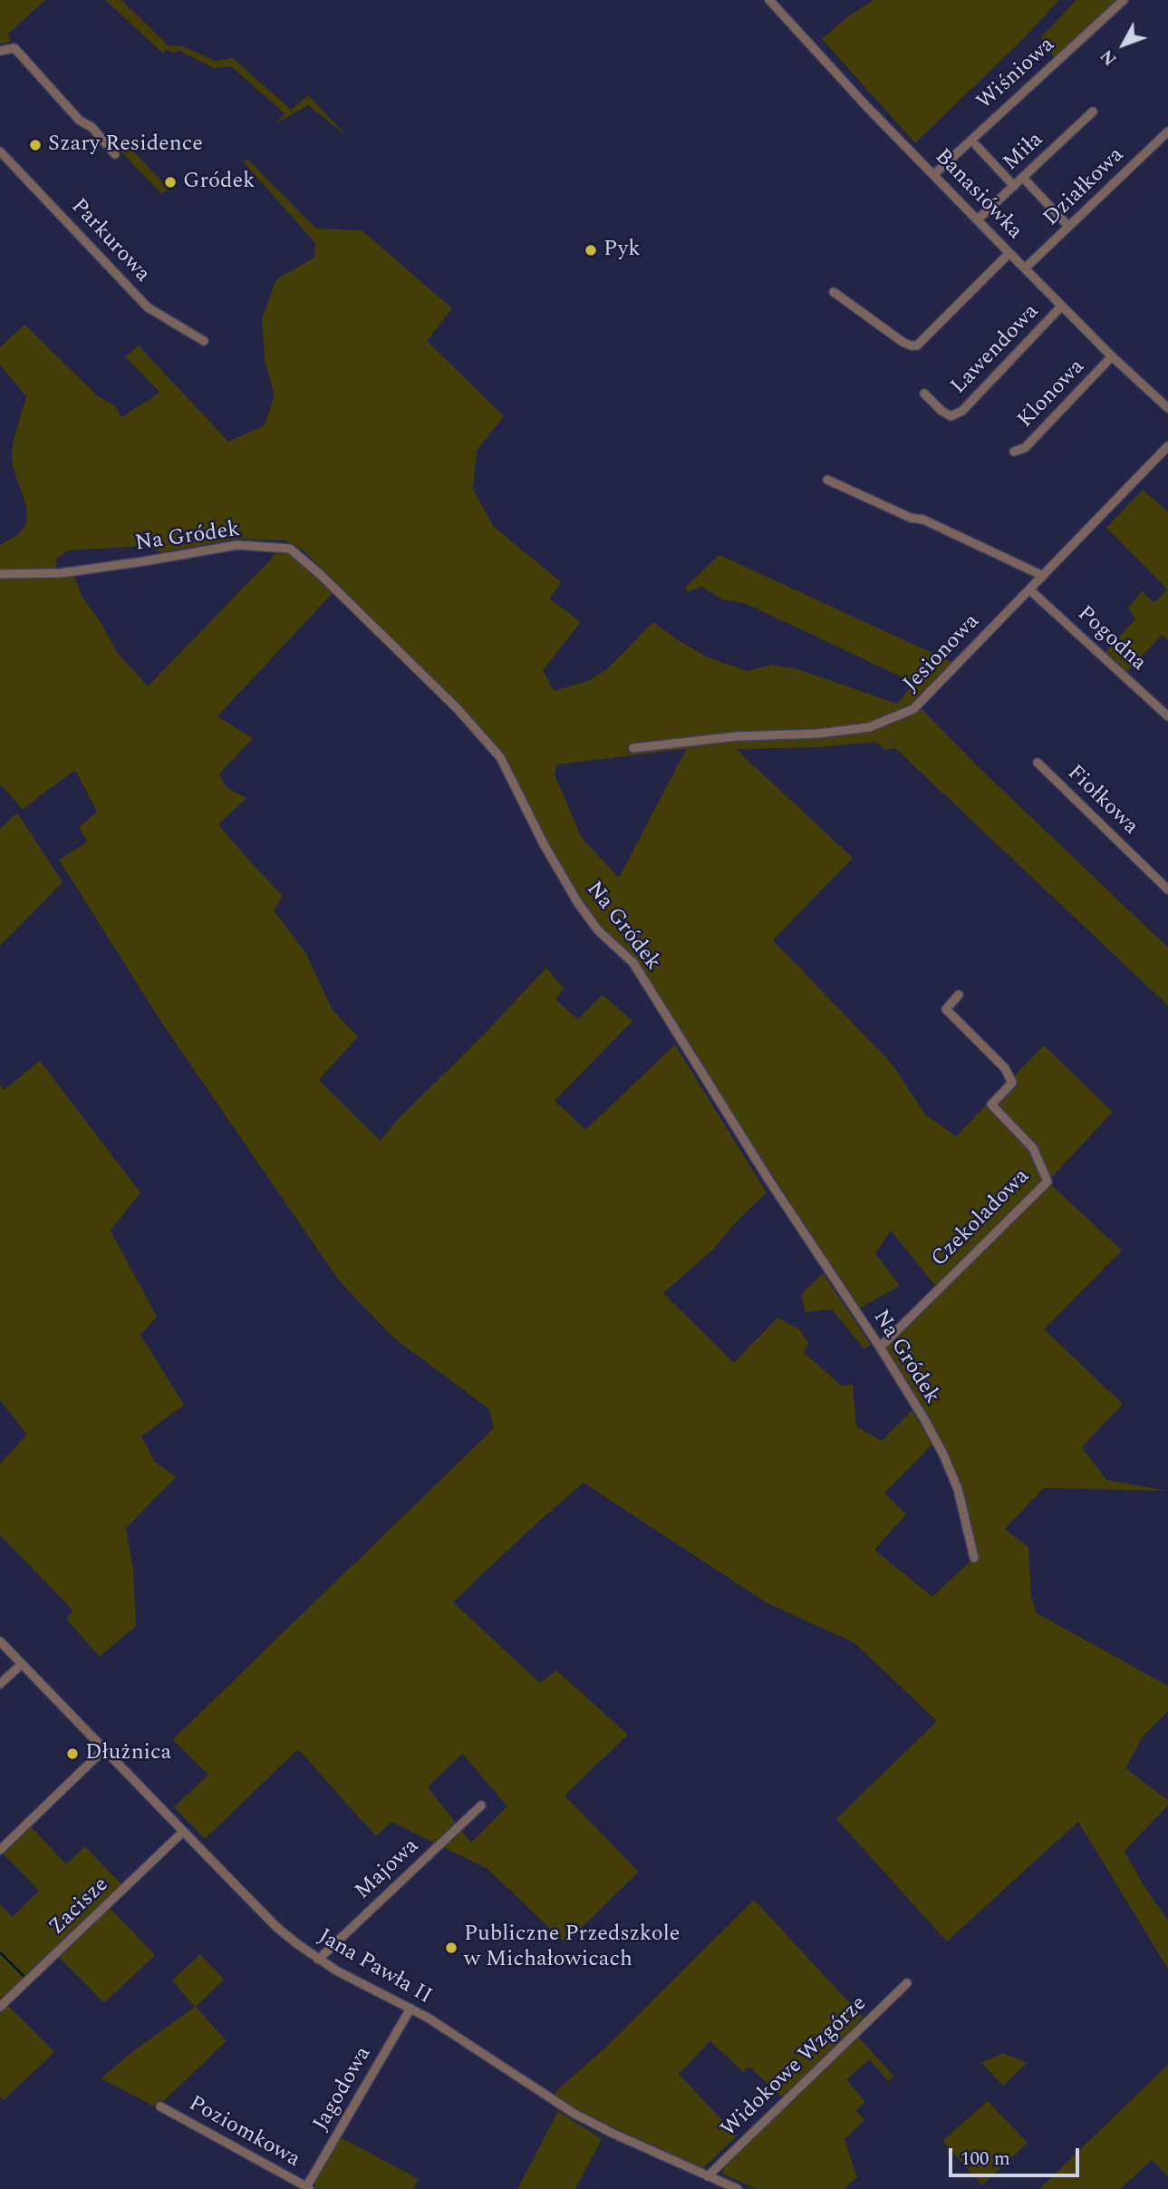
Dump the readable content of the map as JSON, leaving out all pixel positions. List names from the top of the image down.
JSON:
{
  "streets": {
    "street": [
      "Wiśniowa",
      "Miła",
      "Działkowa",
      "Banasiówka",
      "Parkurowa",
      "Lawendowa",
      "Klonowa",
      "Na Gródek",
      "Pogodna",
      "Jesionowa",
      "Fiołkowa",
      "Czekoladowa",
      "Majowa",
      "Zacisze",
      "Jana Pawła II",
      "Widokowe Wzgórze",
      "Jagodowa",
      "Poziomkowa"
    ]
  },
  "crossings": [
    ["Wiśniowa", "Banasiówka"],
    ["Miła", "Banasiówka"],
    ["Działkowa", "Banasiówka"],
    ["Banasiówka", "Lawendowa"],
    ["Banasiówka", "Klonowa"],
    ["Na Gródek", "Czekoladowa"],
    ["Pogodna", "Jesionowa"],
    ["Majowa", "Jana Pawła II"],
    ["Zacisze", "Jana Pawła II"],
    ["Jana Pawła II", "Widokowe Wzgórze"],
    ["Jana Pawła II", "Jagodowa"],
    ["Jagodowa", "Poziomkowa"]
  ],
  "places": [
    "Szary Residence",
    "Gródek",
    "Pyk",
    "Dłużnica",
    "Publiczne Przedszkole w Michałowicach"
  ],
  "scale_bar": "100 m",
  "north": "bottom left"
}
